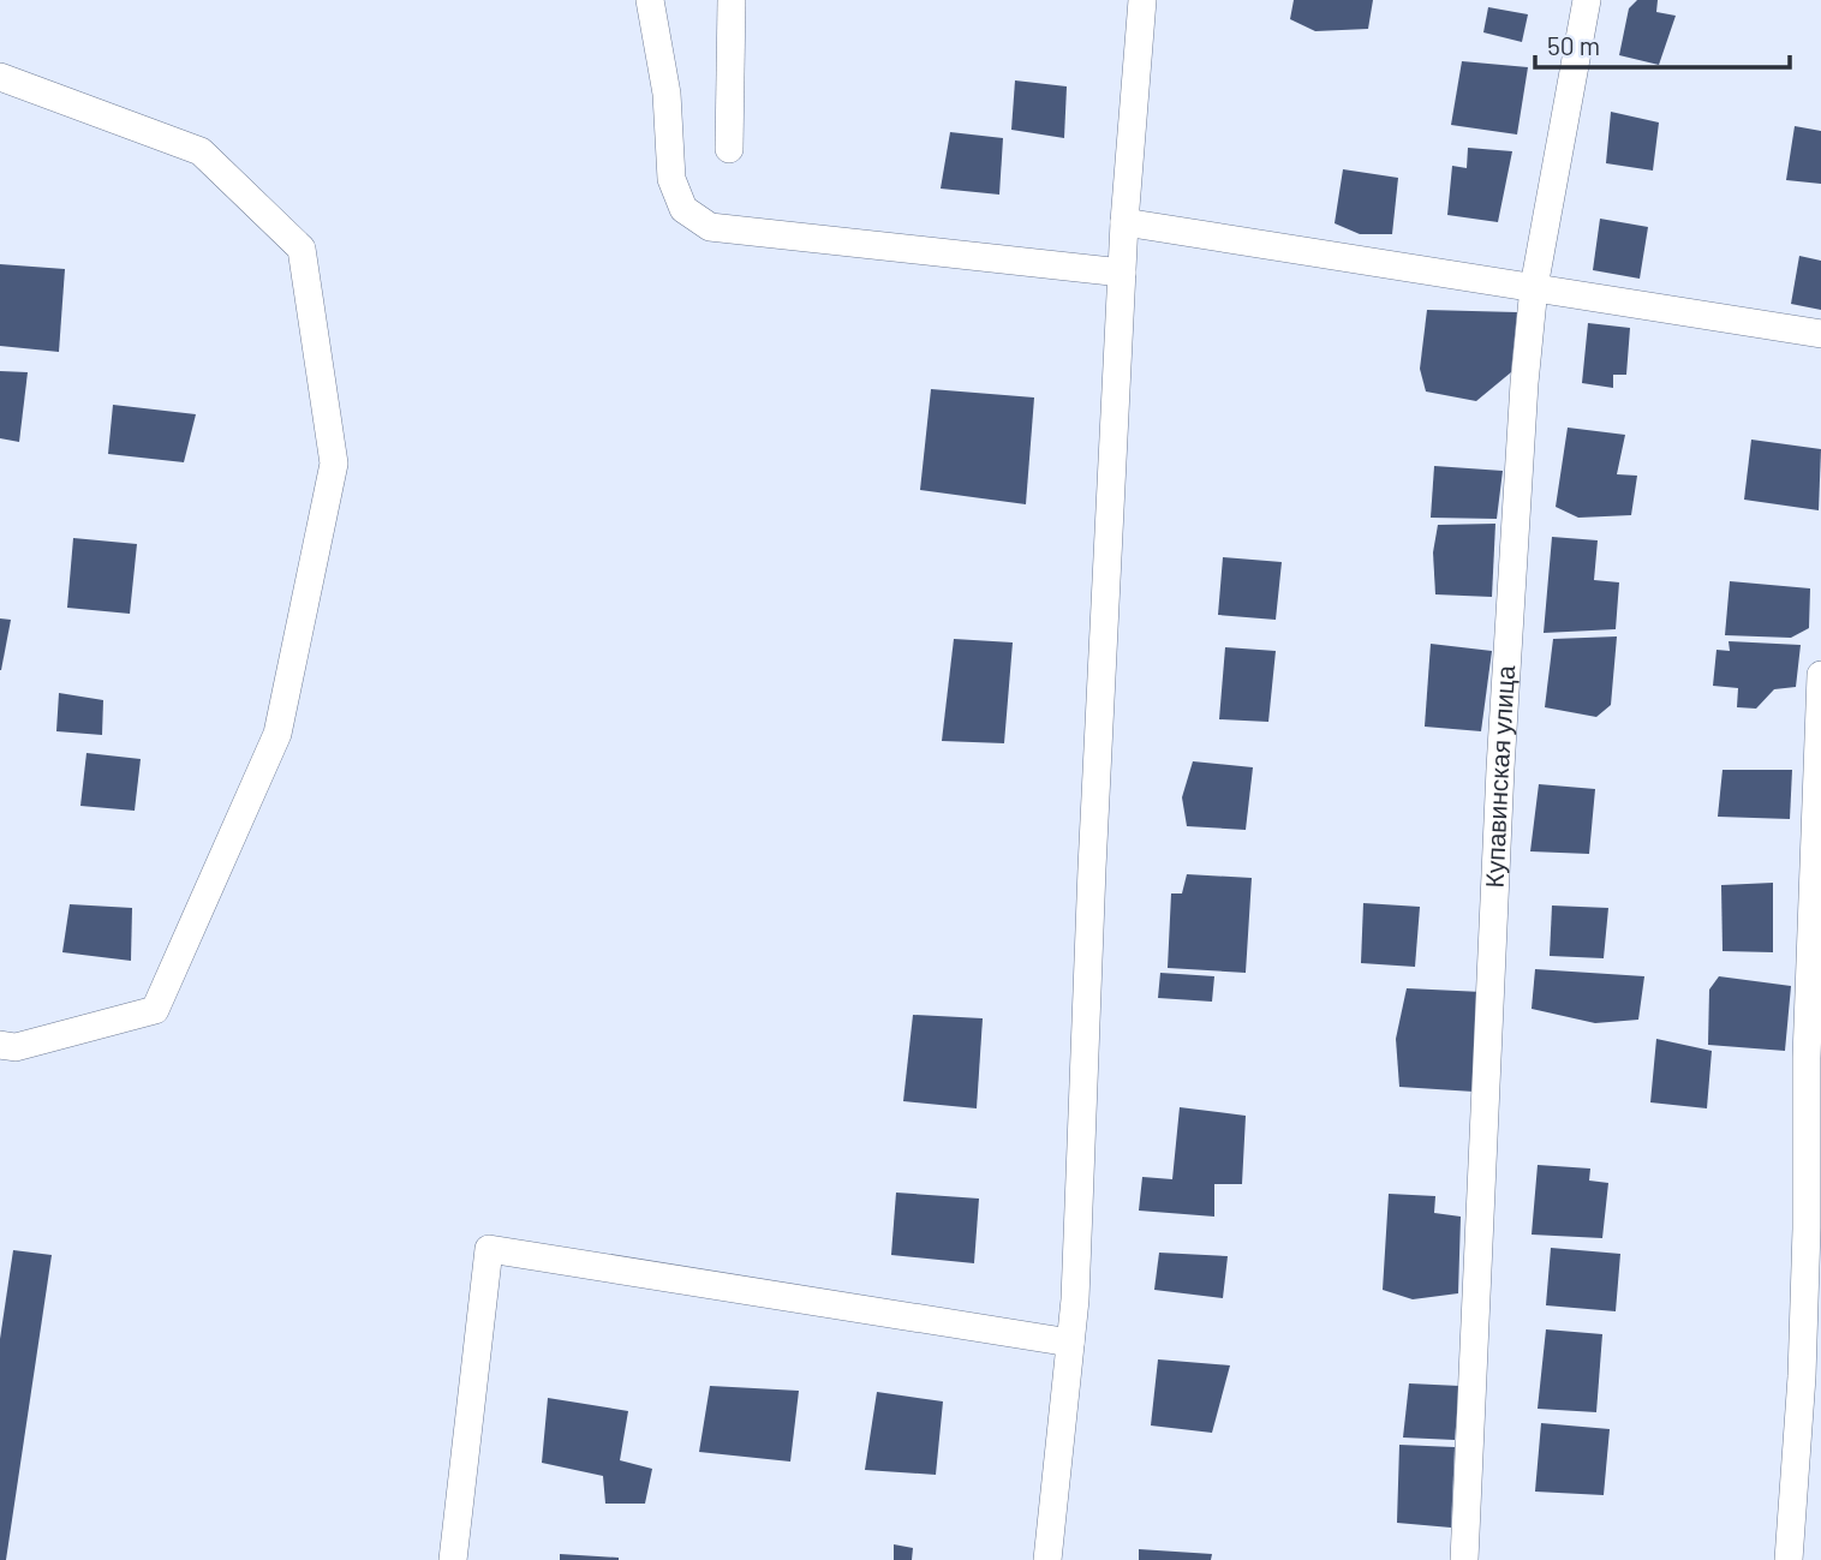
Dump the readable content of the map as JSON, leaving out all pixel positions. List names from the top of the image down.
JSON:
{
  "streets": {
    "street": ["Купавинская улица"]
  },
  "scale_bar": "50 m"
}
